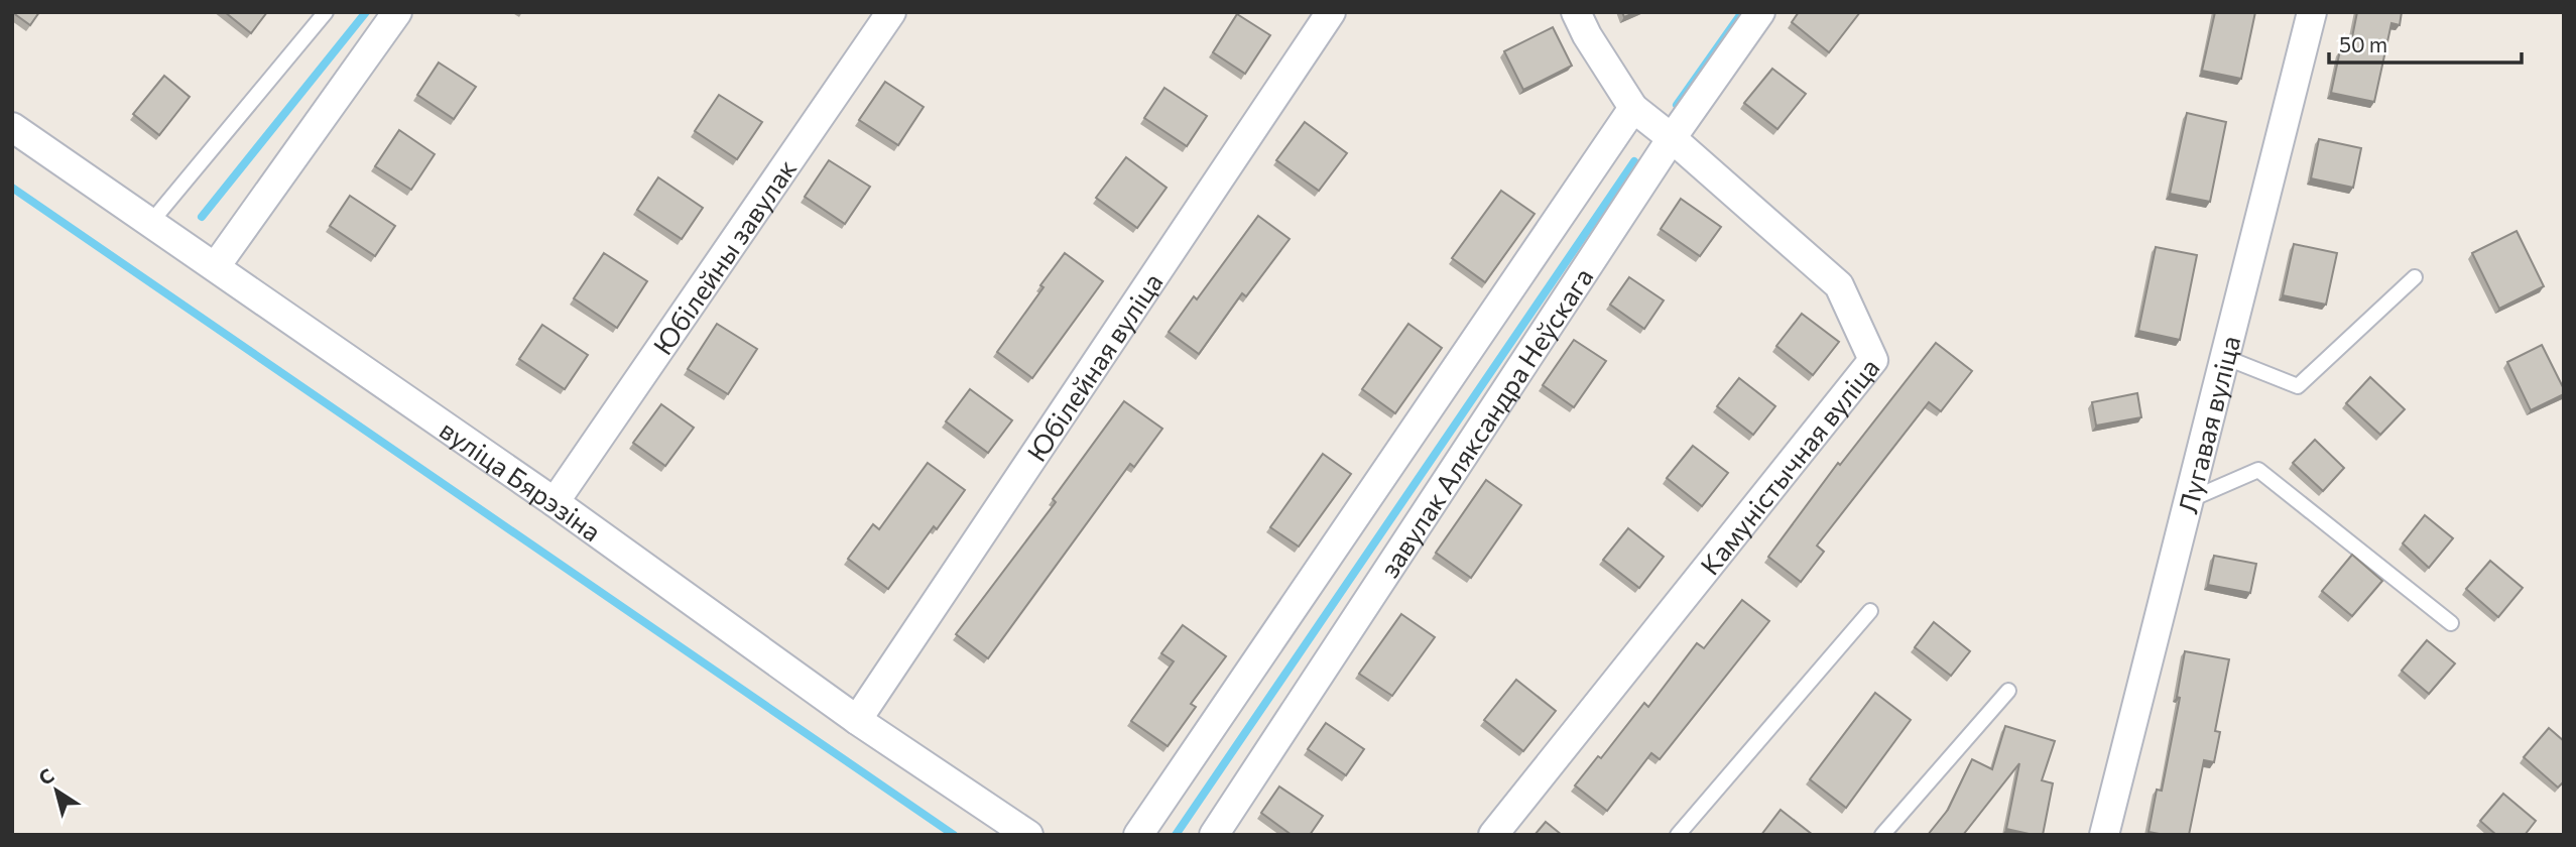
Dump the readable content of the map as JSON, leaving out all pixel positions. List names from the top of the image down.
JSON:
{
  "streets": {
    "street": [
      "Юбілейны завулак",
      "Юбілейная вуліца",
      "завулак Аляксандра Неўскага",
      "Лугавая вуліца",
      "Камуністычная вуліца",
      "вуліца Бярэзіна"
    ]
  },
  "crossings": [
    ["Юбілейны завулак", "вуліца Бярэзіна"],
    ["Юбілейная вуліца", "вуліца Бярэзіна"],
    ["завулак Аляксандра Неўскага", "Камуністычная вуліца"]
  ],
  "scale_bar": "50 m",
  "north": "top left"
}
